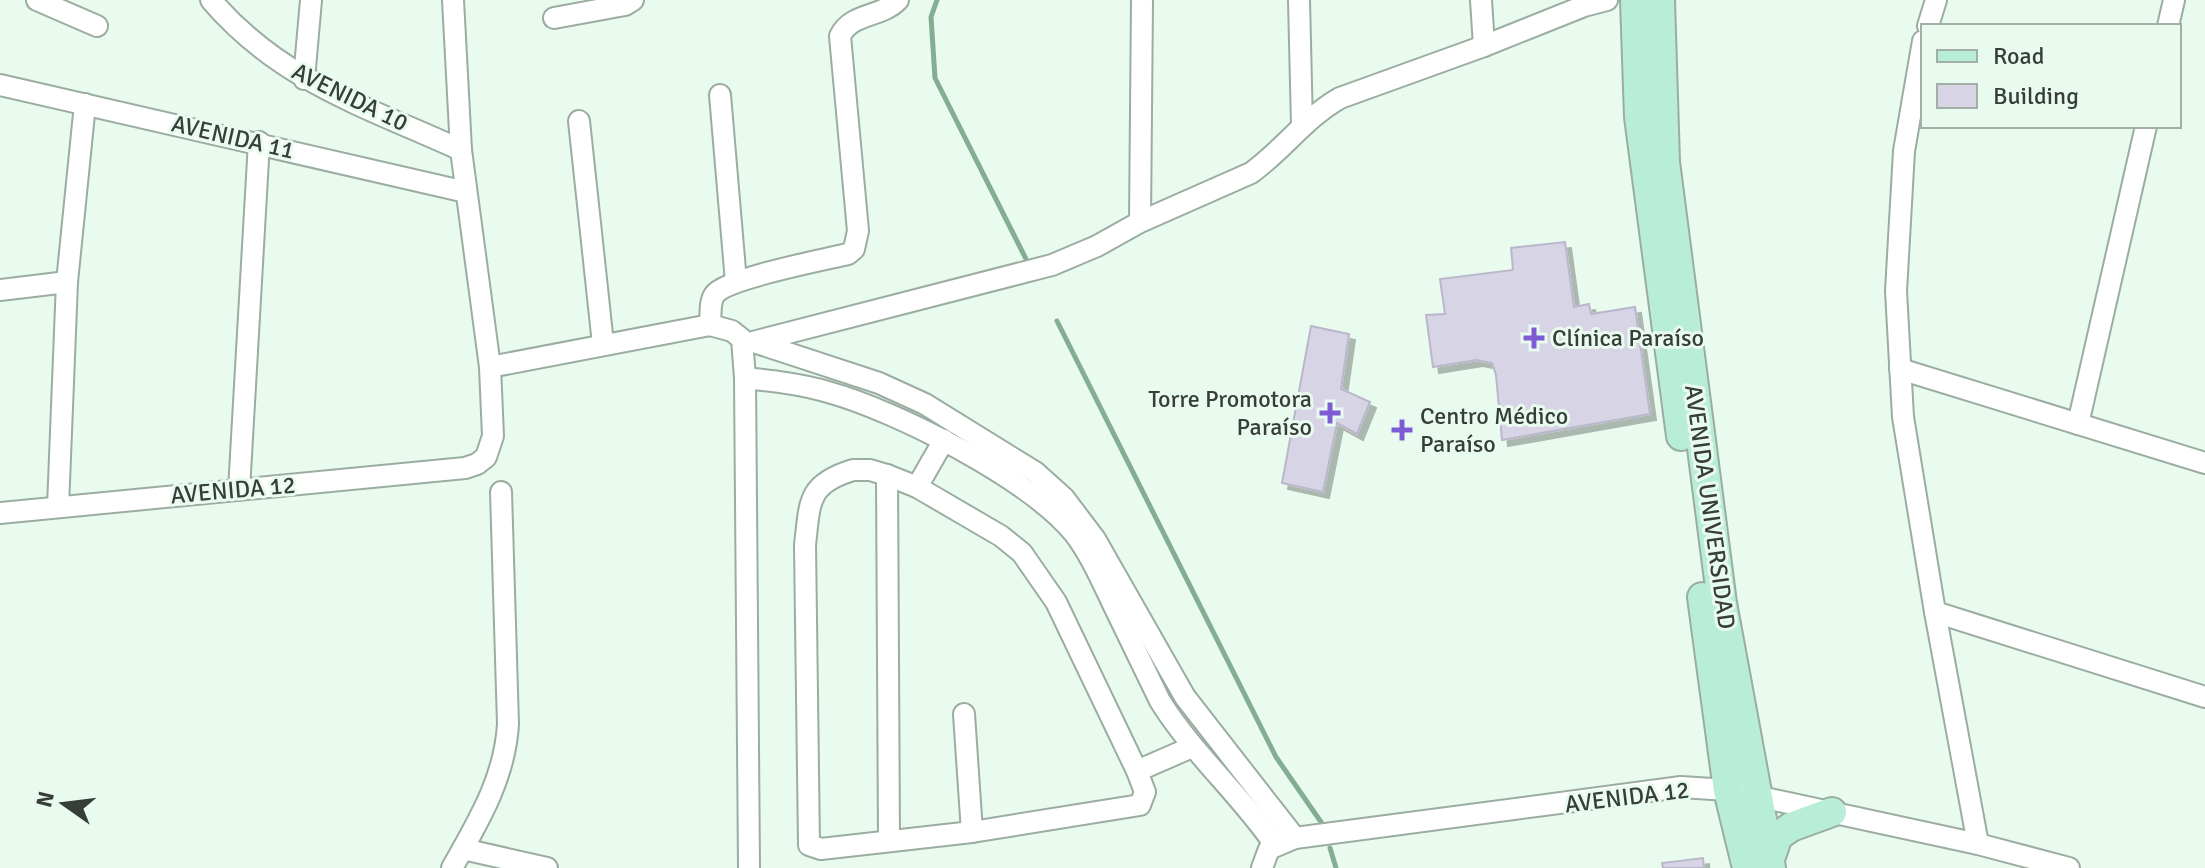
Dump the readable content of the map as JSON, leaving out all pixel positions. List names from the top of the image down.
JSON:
{
  "streets": {
    "street": [
      "AVENIDA 10",
      "AVENIDA 11",
      "AVENIDA 12",
      "AVENIDA UNIVERSIDAD"
    ]
  },
  "crossings": [
    ["AVENIDA 12", "AVENIDA UNIVERSIDAD"]
  ],
  "places": {
    "health": ["Clínica Paraíso", "Torre Promotora Paraíso", "Centro Médico Paraíso"]
  },
  "legend": ["Road", "Building"],
  "north": "left"
}
